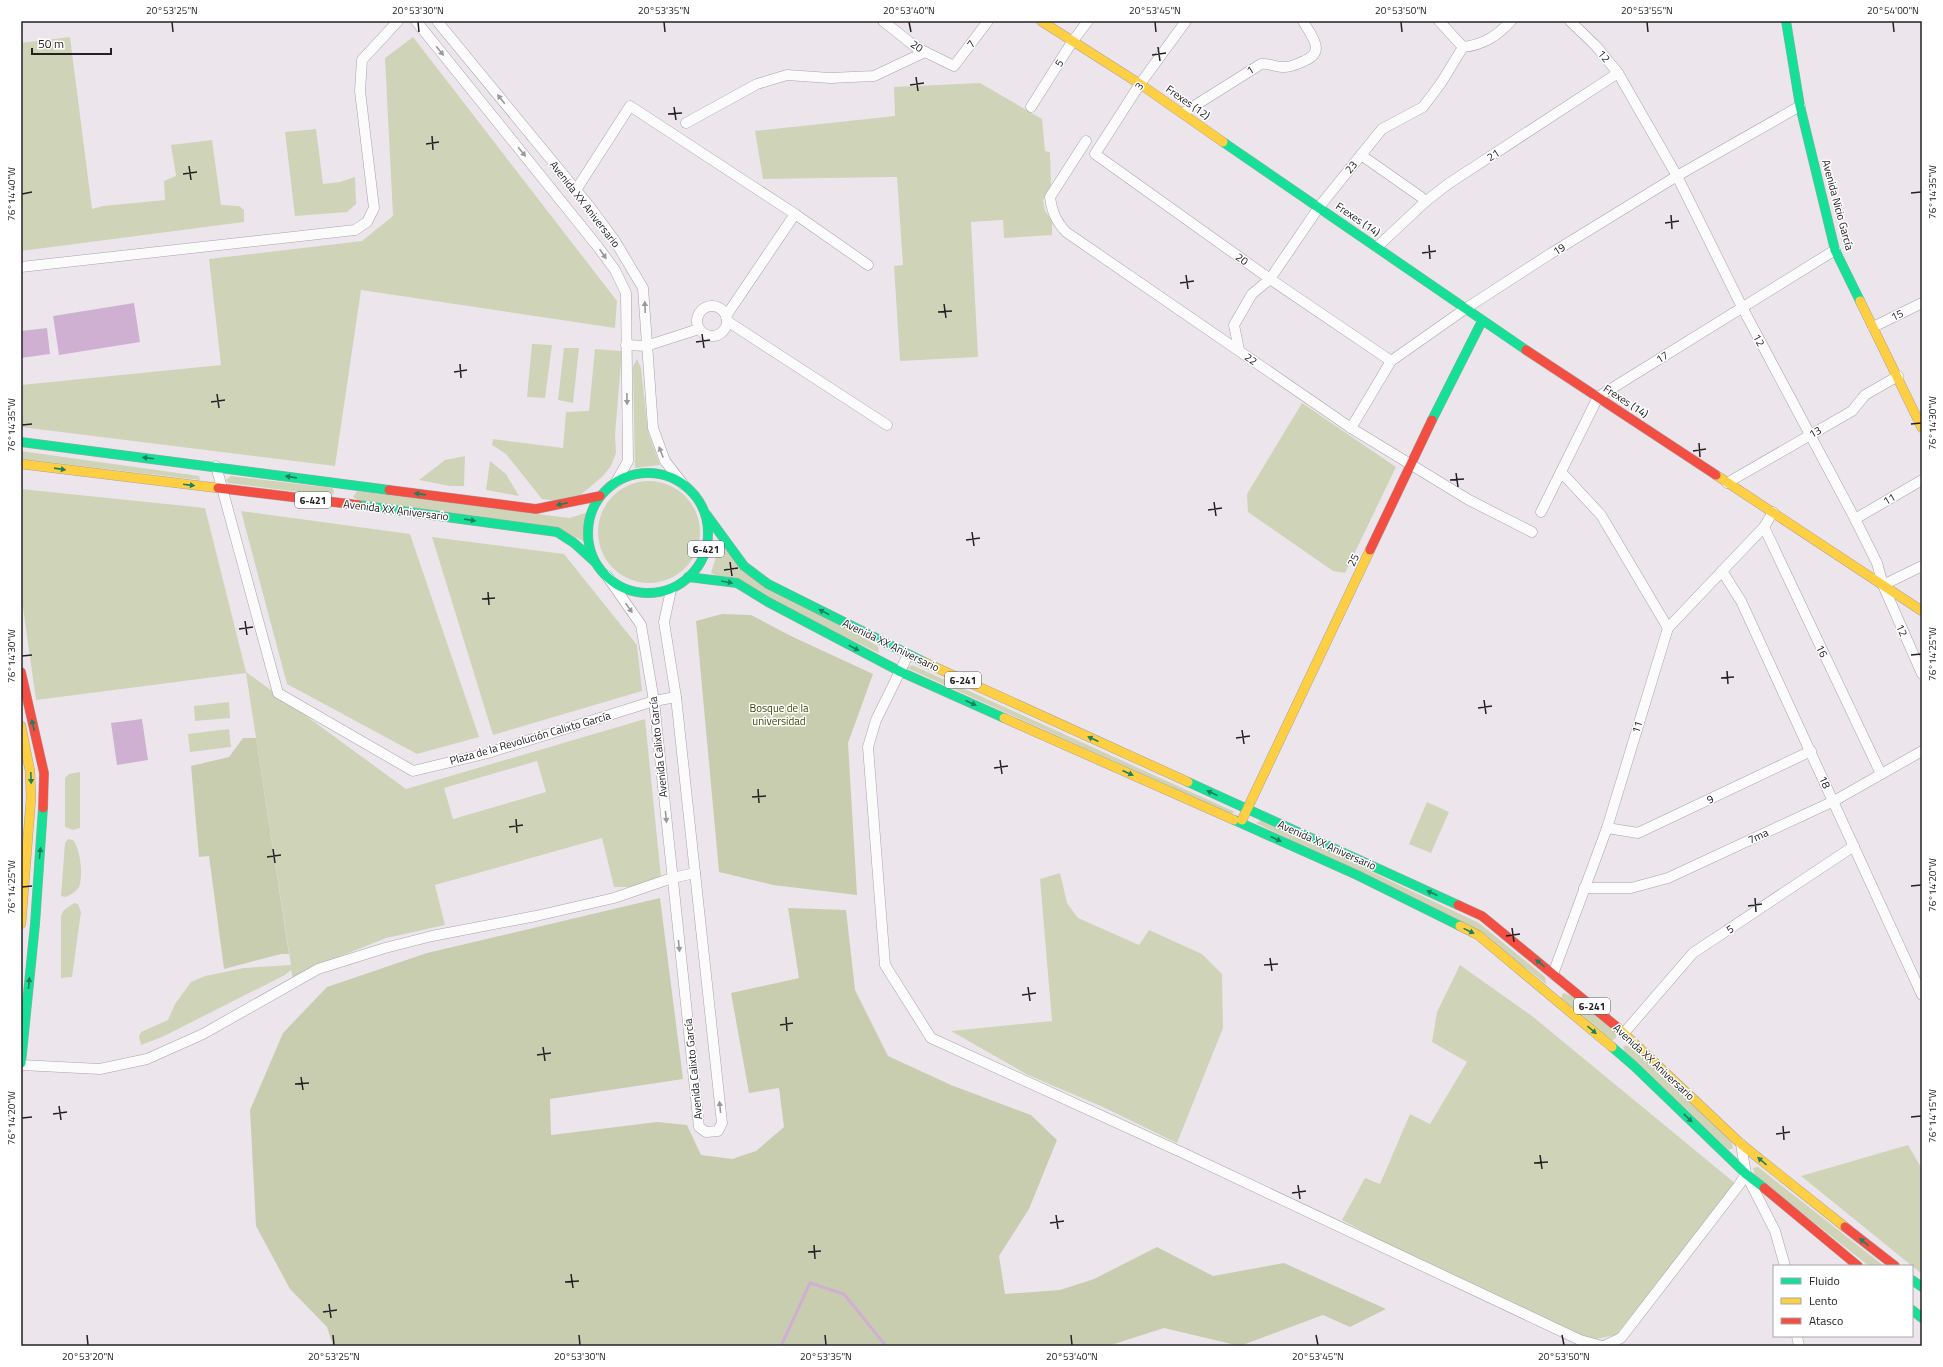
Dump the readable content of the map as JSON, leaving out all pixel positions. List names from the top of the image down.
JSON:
{
  "streets": {
    "main road": [
      "Frexes (12)",
      "Avenida XX Aniversario",
      "Avenida Nicio García",
      "Frexes (14)",
      "6-421",
      "25",
      "6-241"
    ],
    "street": [
      "7",
      "20",
      "12",
      "5",
      "1",
      "3",
      "21",
      "23",
      "19",
      "15",
      "17",
      "22",
      "13",
      "11",
      "16",
      "Plaza de la Revolución Calixto García",
      "Avenida Calixto García",
      "18",
      "9",
      "7ma"
    ]
  },
  "crossings": [
    ["7", "20"],
    ["20", "3"],
    ["20", "23"],
    ["20", "19"],
    ["12", "21"],
    ["12", "Frexes (14)"],
    ["12", "19"],
    ["12", "17"],
    ["12", "13"],
    ["12", "11"],
    ["5", "Frexes (12)"],
    ["5", "Avenida XX Aniversario"],
    ["5", "18"],
    ["1", "Frexes (12)"],
    ["3", "Frexes (12)"],
    ["Frexes (12)", "23"],
    ["Frexes (12)", "Frexes (14)"],
    ["21", "Frexes (14)"],
    ["23", "Frexes (14)"],
    ["23", "22"],
    ["Avenida XX Aniversario", "11"],
    ["Avenida XX Aniversario", "25"],
    ["Avenida XX Aniversario", "Plaza de la Revolución Calixto García"],
    ["Avenida XX Aniversario", "Avenida Calixto García"],
    ["Avenida Nicio García", "19"],
    ["Avenida Nicio García", "15"],
    ["Avenida Nicio García", "17"],
    ["Avenida Nicio García", "13"],
    ["Frexes (14)", "19"],
    ["Frexes (14)", "17"],
    ["Frexes (14)", "13"],
    ["Frexes (14)", "11"],
    ["Frexes (14)", "25"],
    ["19", "22"],
    ["22", "25"],
    ["11", "16"],
    ["11", "18"],
    ["11", "9"],
    ["11", "7ma"],
    ["16", "7ma"],
    ["Plaza de la Revolución Calixto García", "Avenida Calixto García"],
    ["18", "9"],
    ["18", "7ma"]
  ],
  "parks": ["Bosque de la universidad"],
  "legend": ["Fluido", "Lento", "Atasco"],
  "scale_bar": "50 m",
  "coordinates": [
    "20°53'25\"N",
    "20°53'30\"N",
    "20°53'35\"N",
    "20°53'40\"N",
    "20°53'45\"N",
    "20°53'50\"N",
    "20°53'55\"N",
    "20°54'00\"N",
    "76°14'35\"W",
    "76°14'40\"W",
    "76°14'30\"W",
    "76°14'25\"W",
    "76°14'20\"W",
    "76°14'15\"W",
    "20°53'20\"N"
  ]
}
